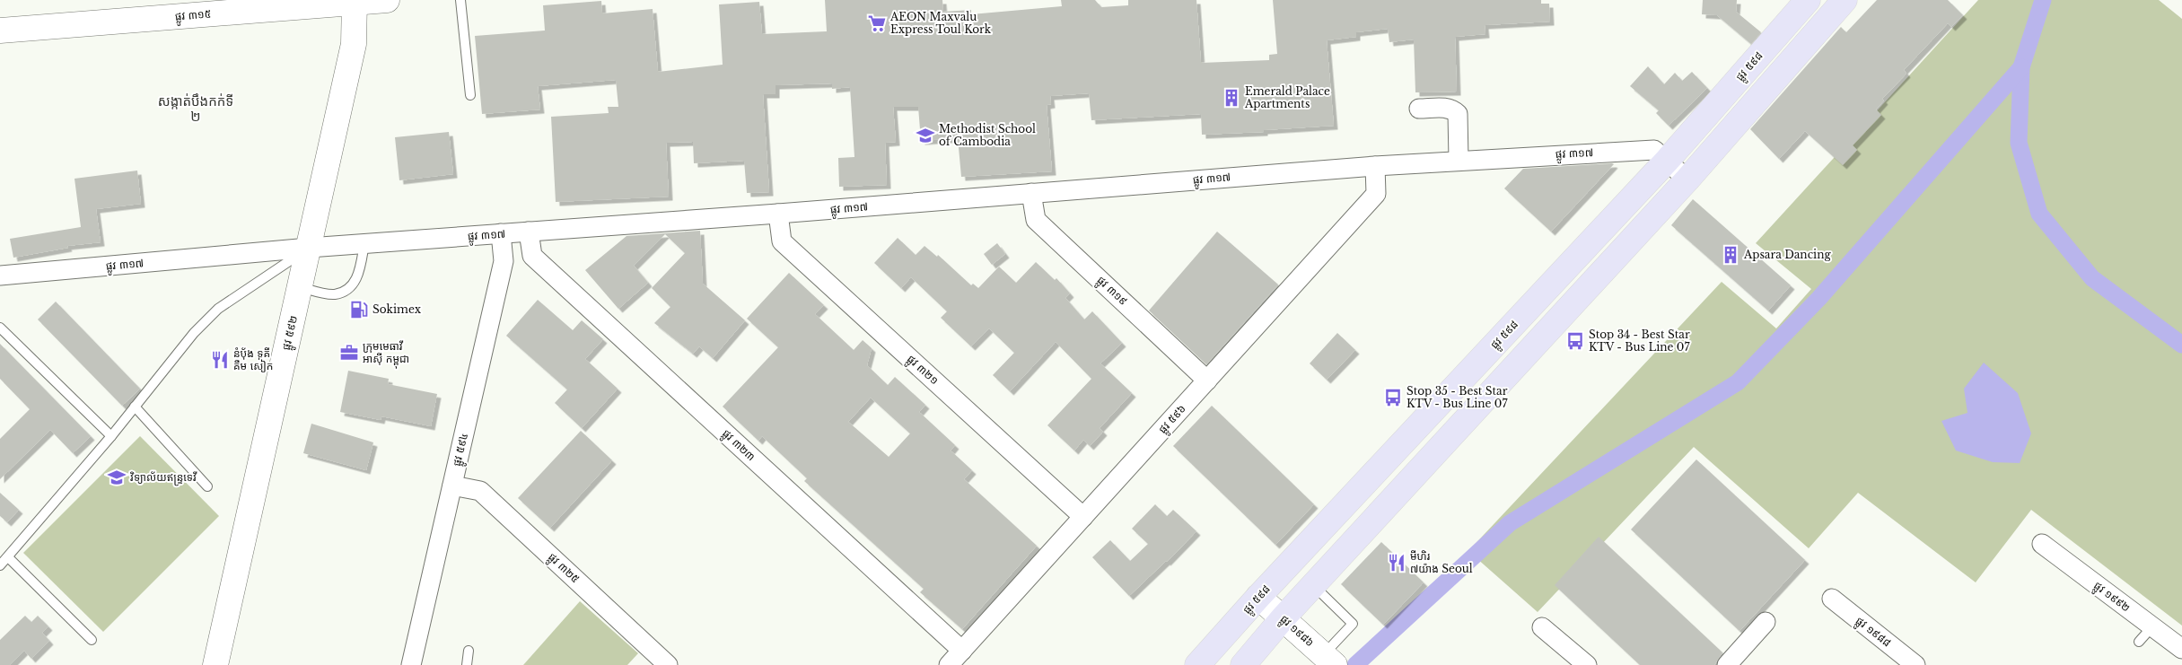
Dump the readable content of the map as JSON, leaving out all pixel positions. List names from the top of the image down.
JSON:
{
  "streets": {
    "main road": ["ផ្លូវ ៥៩៨"],
    "street": [
      "ផ្លូវ ៣១៥",
      "ផ្លូវ ៣១៧",
      "ផ្លូវ ៣១៩",
      "ផ្លូវ ៥៩២",
      "ផ្លូវ ៣២១",
      "ផ្លូវ ៥៩៦",
      "ផ្លូវ ៣២៣",
      "ផ្លូវ ៥៩៤",
      "ផ្លូវ ៣២៥",
      "ផ្លូវ ១៩៩២",
      "ផ្លូវ ១៩៨៦",
      "ផ្លូវ ១៩៨៨"
    ]
  },
  "crossings": [
    ["ផ្លូវ ៣១៥", "ផ្លូវ ៥៩២"],
    ["ផ្លូវ ៥៩៨", "ផ្លូវ ៣១៧"],
    ["ផ្លូវ ៥៩៨", "ផ្លូវ ១៩៨៦"],
    ["ផ្លូវ ៣១៧", "ផ្លូវ ៣១៩"],
    ["ផ្លូវ ៣១៧", "ផ្លូវ ៥៩២"],
    ["ផ្លូវ ៣១៧", "ផ្លូវ ៣២១"],
    ["ផ្លូវ ៣១៧", "ផ្លូវ ៥៩៦"],
    ["ផ្លូវ ៣១៧", "ផ្លូវ ៣២៣"],
    ["ផ្លូវ ៣១៧", "ផ្លូវ ៥៩៤"],
    ["ផ្លូវ ៣១៩", "ផ្លូវ ៥៩៦"],
    ["ផ្លូវ ៣២១", "ផ្លូវ ៥៩៦"],
    ["ផ្លូវ ៥៩៦", "ផ្លូវ ៣២៣"],
    ["ផ្លូវ ៥៩៤", "ផ្លូវ ៣២៥"]
  ],
  "districts": ["សង្កាត់បឹងកក់ទី ២"],
  "places": {
    "supermarket": ["AEON Maxvalu Express Toul Kork"],
    "building": ["Emerald Palace Apartments", "Apsara Dancing"],
    "school or university": ["Methodist School of Cambodia", "វិទ្យាល័យឥន្រ្ទទេវី"],
    "fuel station": ["Sokimex"],
    "bus stop": ["Stop 34 - Best Star KTV - Bus Line 07", "Stop 35 - Best Star KTV - Bus Line 07"],
    "office": ["ក្រុមមេធាវី អាស៊ី កម្ពុជា"],
    "restaurant": ["នំប៉័ង ទួគី គឹម សៀក", "មីហិរ ៧យ៉ាង Seoul"]
  }
}
